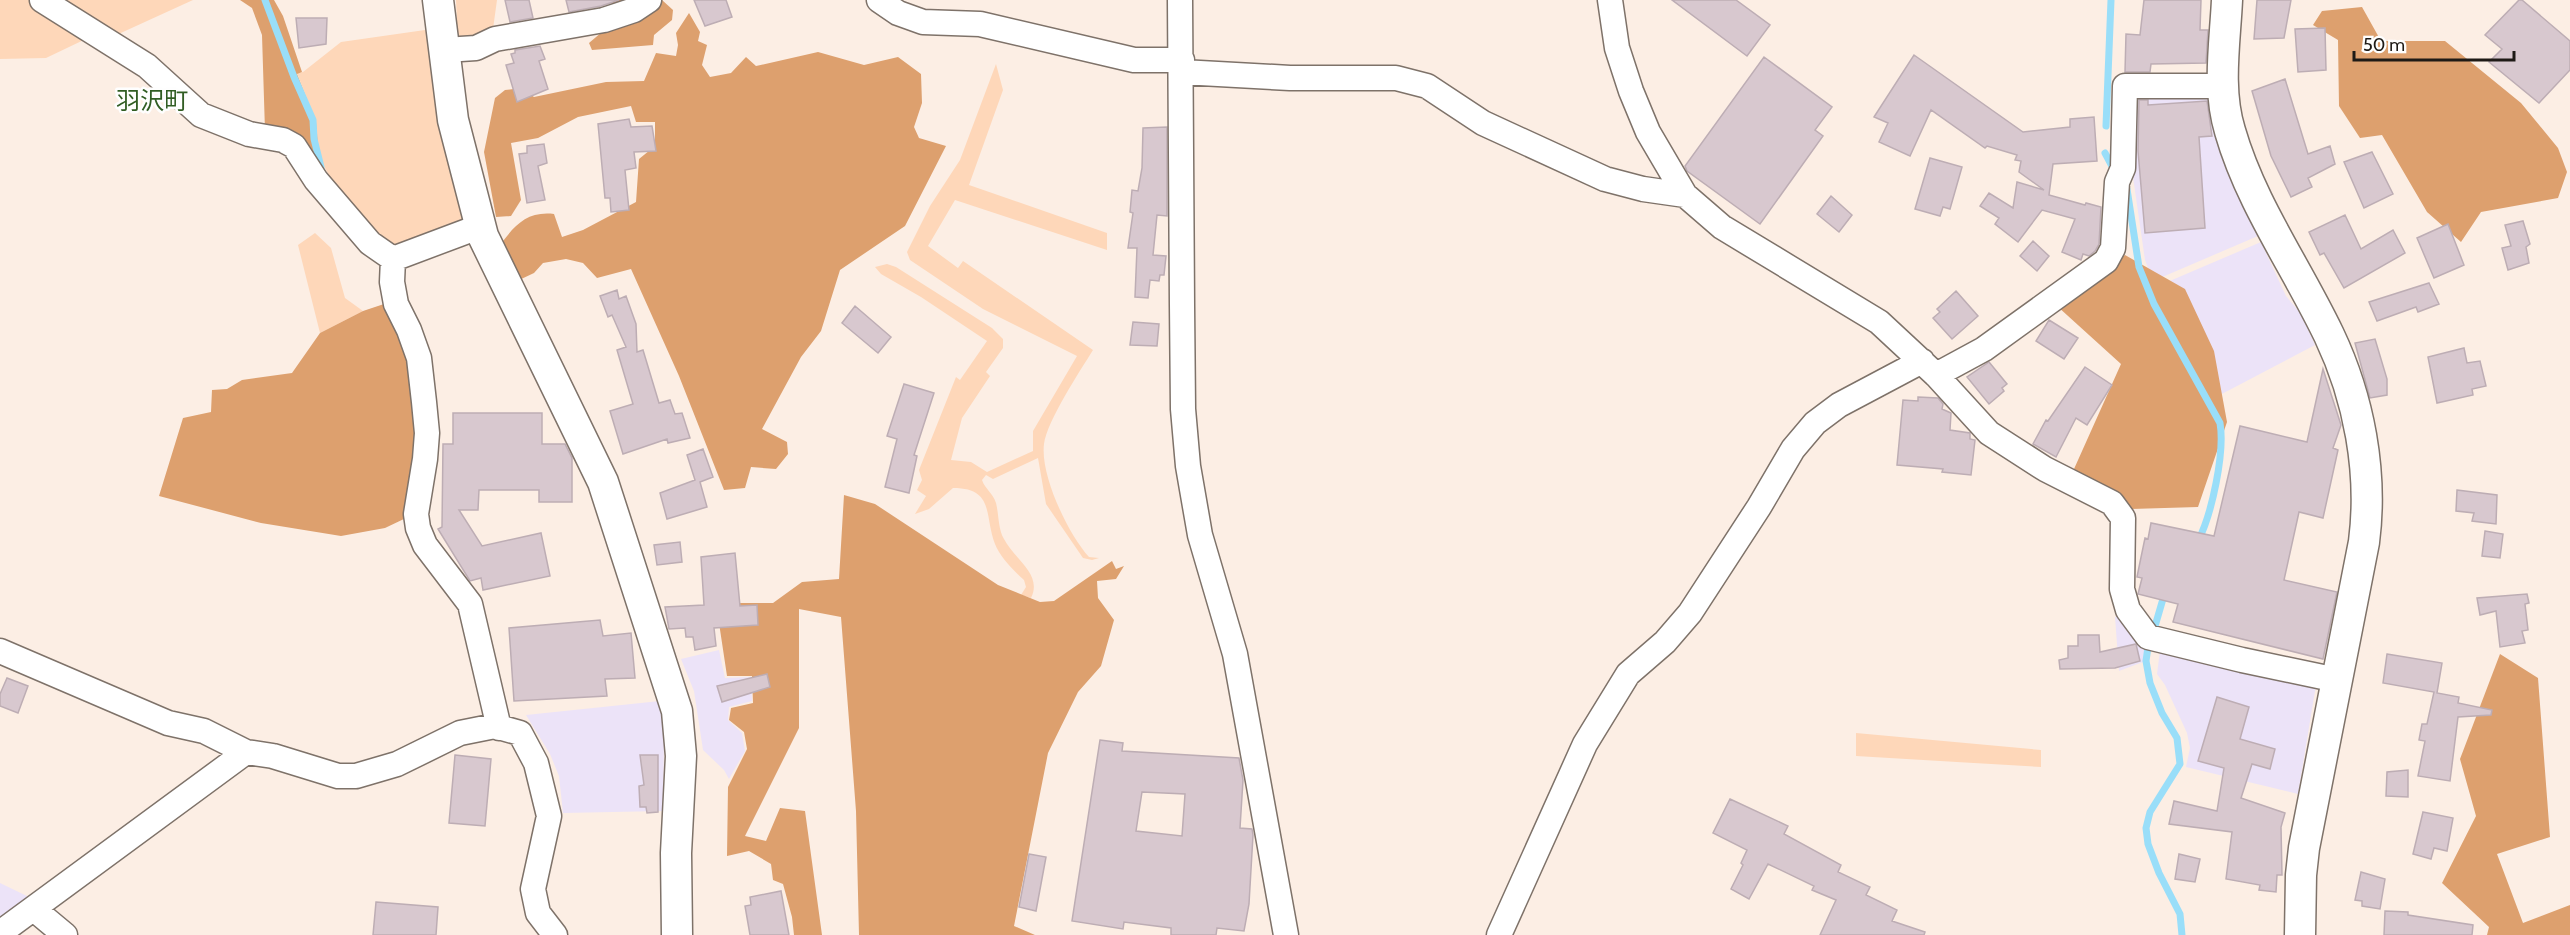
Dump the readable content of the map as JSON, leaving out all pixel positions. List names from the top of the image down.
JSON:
{
  "districts": ["羽沢町"],
  "scale_bar": "50 m"
}
